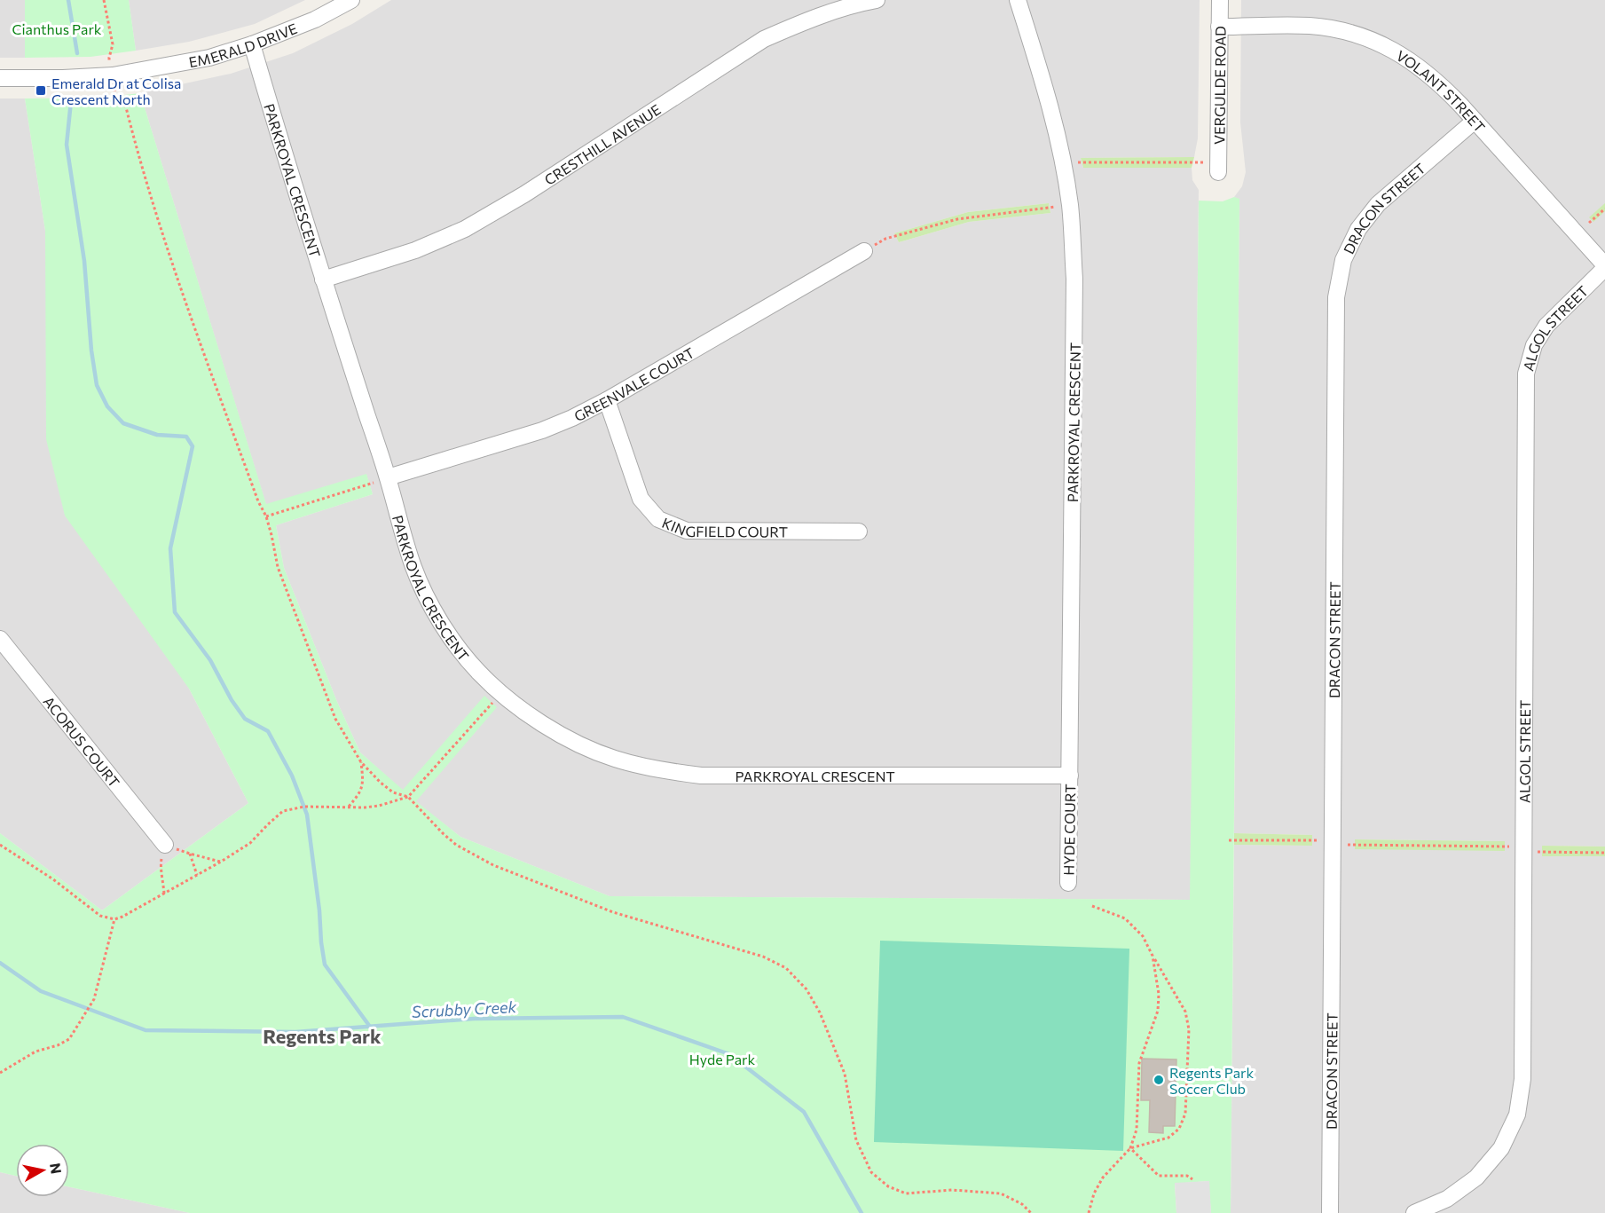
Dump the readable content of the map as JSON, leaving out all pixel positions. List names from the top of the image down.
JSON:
{
  "streets": {
    "street": [
      "EMERALD DRIVE",
      "VERGULDE ROAD",
      "VOLANT STREET",
      "CRESTHILL AVENUE",
      "PARKROYAL CRESCENT",
      "DRACON STREET",
      "ALGOL STREET",
      "GREENVALE COURT",
      "KINGFIELD COURT",
      "ACORUS COURT",
      "HYDE COURT"
    ]
  },
  "crossings": [
    ["EMERALD DRIVE", "PARKROYAL CRESCENT"],
    ["VERGULDE ROAD", "VOLANT STREET"],
    ["VOLANT STREET", "DRACON STREET"],
    ["VOLANT STREET", "ALGOL STREET"],
    ["CRESTHILL AVENUE", "PARKROYAL CRESCENT"],
    ["PARKROYAL CRESCENT", "GREENVALE COURT"],
    ["PARKROYAL CRESCENT", "HYDE COURT"],
    ["GREENVALE COURT", "KINGFIELD COURT"]
  ],
  "districts": ["Regents Park"],
  "water": ["Scrubby Creek"],
  "parks": ["Cianthus Park", "Hyde Park"],
  "places": {
    "transit": ["Emerald Dr at Colisa Crescent North"],
    "other": ["Regents Park Soccer Club"]
  },
  "north": "right"
}
